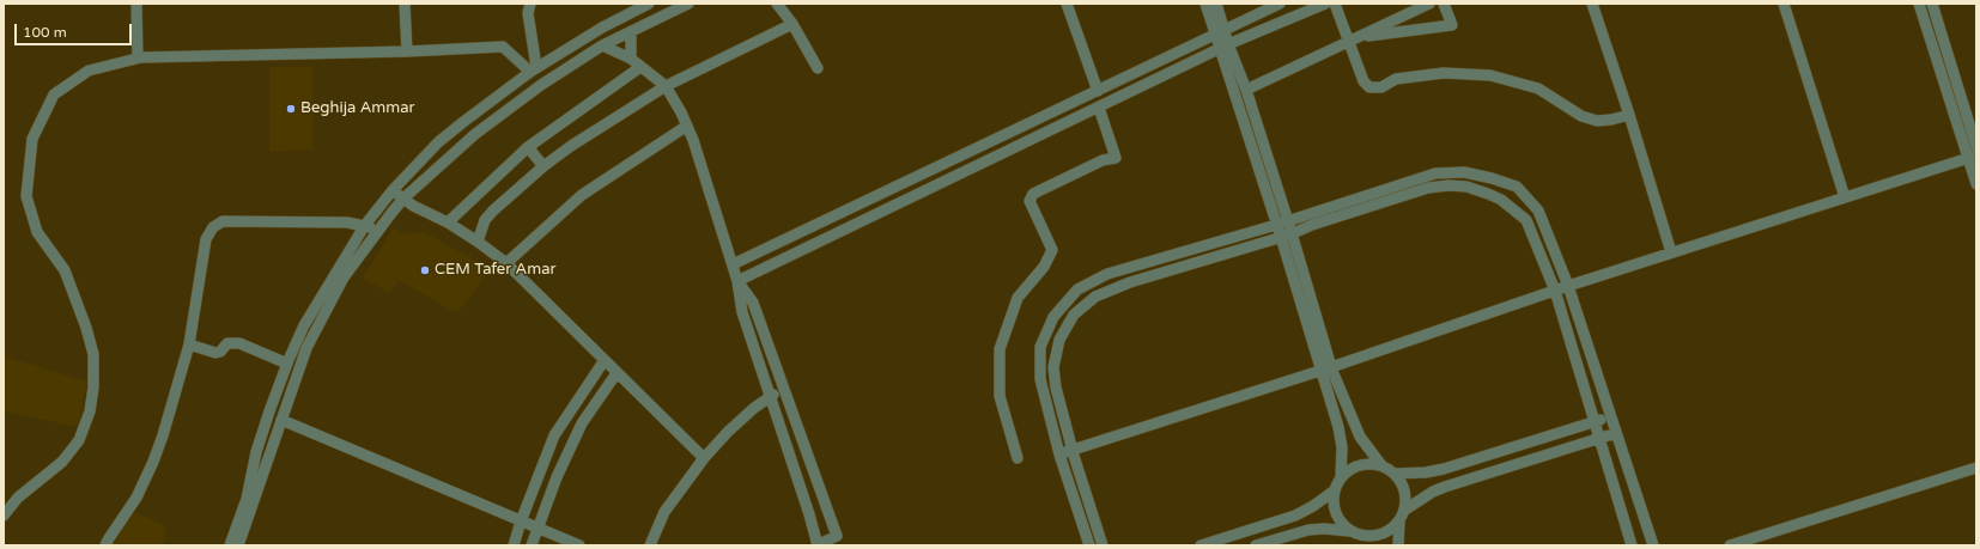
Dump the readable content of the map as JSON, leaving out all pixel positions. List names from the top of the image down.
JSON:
{
  "places": ["Beghija Ammar", "CEM Tafer Amar"],
  "scale_bar": "100 m"
}
